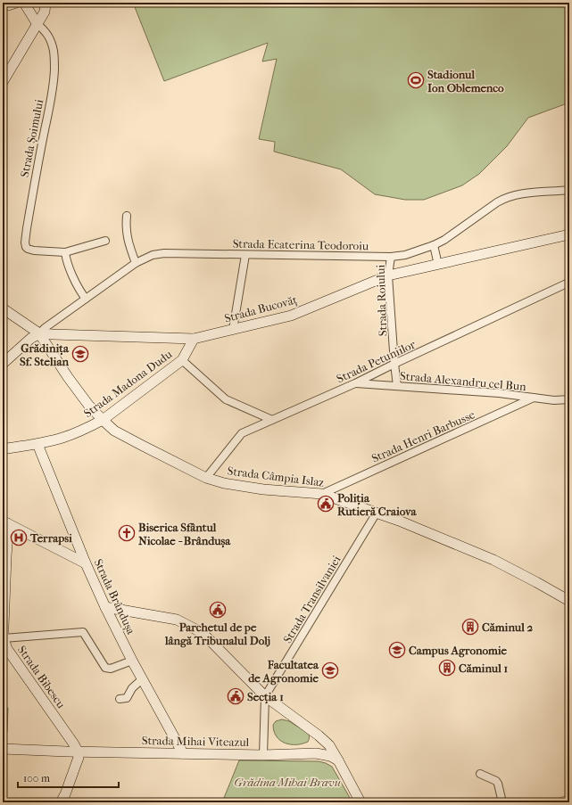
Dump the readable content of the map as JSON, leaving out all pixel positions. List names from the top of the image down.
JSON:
{
  "streets": {
    "street": [
      "Strada Șoimului",
      "Strada Ecaterina Teodoroiu",
      "Strada Roiului",
      "Strada Bucovăț",
      "Strada Petuniilor",
      "Strada Alexandru cel Bun",
      "Strada Madona Dudu",
      "Strada Henri Barbusse",
      "Strada Câmpia Islaz",
      "Strada Brândușa",
      "Strada Transilvaniei",
      "Strada Bibescu",
      "Strada Mihai Viteazul"
    ]
  },
  "crossings": [
    ["Strada Ecaterina Teodoroiu", "Strada Roiului"],
    ["Strada Ecaterina Teodoroiu", "Strada Bucovăț"],
    ["Strada Ecaterina Teodoroiu", "Strada Câmpia Islaz"],
    ["Strada Roiului", "Strada Bucovăț"],
    ["Strada Roiului", "Strada Petuniilor"],
    ["Strada Roiului", "Strada Alexandru cel Bun"],
    ["Strada Bucovăț", "Strada Madona Dudu"],
    ["Strada Bucovăț", "Strada Câmpia Islaz"],
    ["Strada Petuniilor", "Strada Alexandru cel Bun"],
    ["Strada Petuniilor", "Strada Câmpia Islaz"],
    ["Strada Alexandru cel Bun", "Strada Henri Barbusse"],
    ["Strada Madona Dudu", "Strada Câmpia Islaz"],
    ["Strada Madona Dudu", "Strada Brândușa"],
    ["Strada Henri Barbusse", "Strada Câmpia Islaz"],
    ["Strada Câmpia Islaz", "Strada Transilvaniei"],
    ["Strada Brândușa", "Strada Mihai Viteazul"],
    ["Strada Bibescu", "Strada Mihai Viteazul"]
  ],
  "parks": ["Grădina Mihai Bravu"],
  "places": {
    "sports": ["Stadionul Ion Oblemenco"],
    "school or university": ["Grădinița Sf. Stelian", "Campus Agronomie", "Facultatea de Agronomie"],
    "public building": ["Poliția Rutieră Craiova", "Parchetul de pe lângă Tribunalul Dolj", "Secția 1"],
    "church": ["Biserica Sfântul Nicolae - Brândușa"],
    "hospital": ["Terrapsi"],
    "building": ["Căminul 2", "Căminul 1"]
  },
  "scale_bar": "100 m"
}
